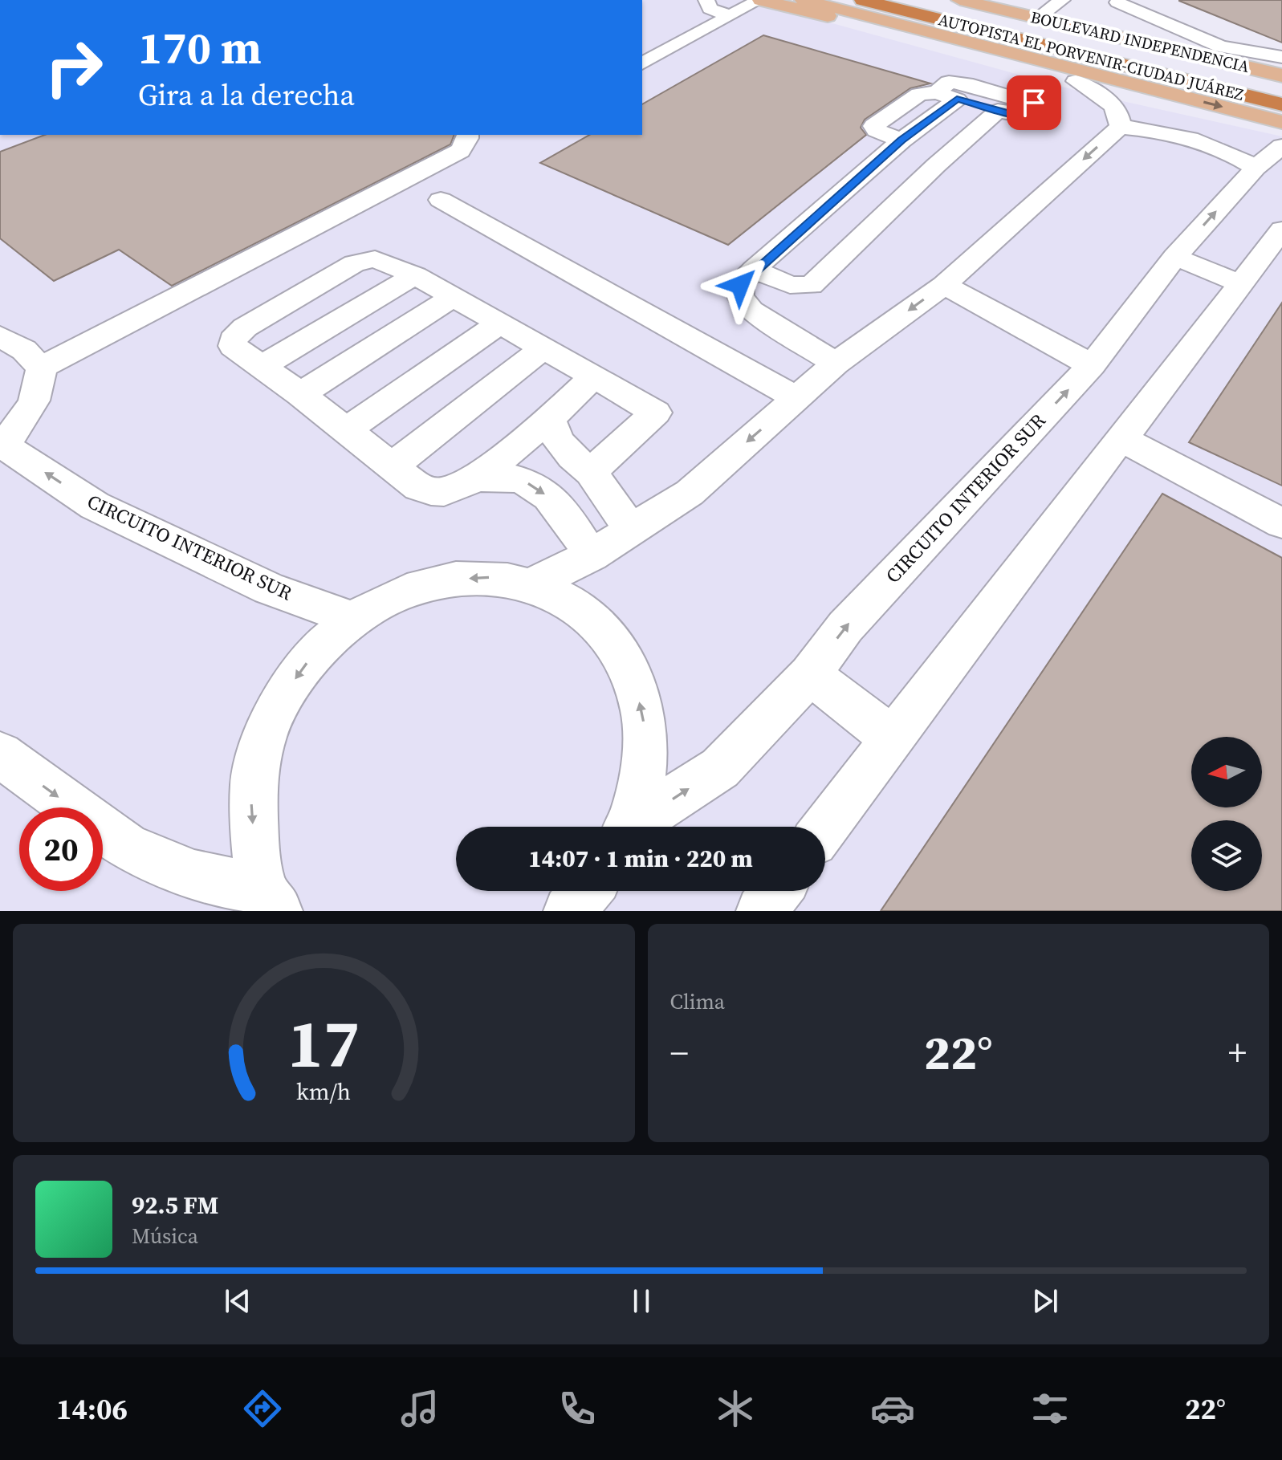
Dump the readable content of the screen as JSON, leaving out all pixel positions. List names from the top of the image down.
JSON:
{
  "streets": {
    "highway": ["AUTOPISTA EL PORVENIR-CIUDAD JUÁREZ"],
    "main road": ["BOULEVARD INDEPENDENCIA"],
    "street": ["CIRCUITO INTERIOR SUR"]
  },
  "north": "left",
  "page": {
    "turn": ["170 m", "Gira a la derecha"],
    "limit": "20",
    "trip": "14:07 · 1 min · 220 m",
    "tile": "Clima",
    "heat": ["−", "22°", "+"],
    "song": ["92.5 FM", "Música"],
    "tabs": ["14:06", "22°"],
    "gauge": ["17", "km/h"]
  }
}
